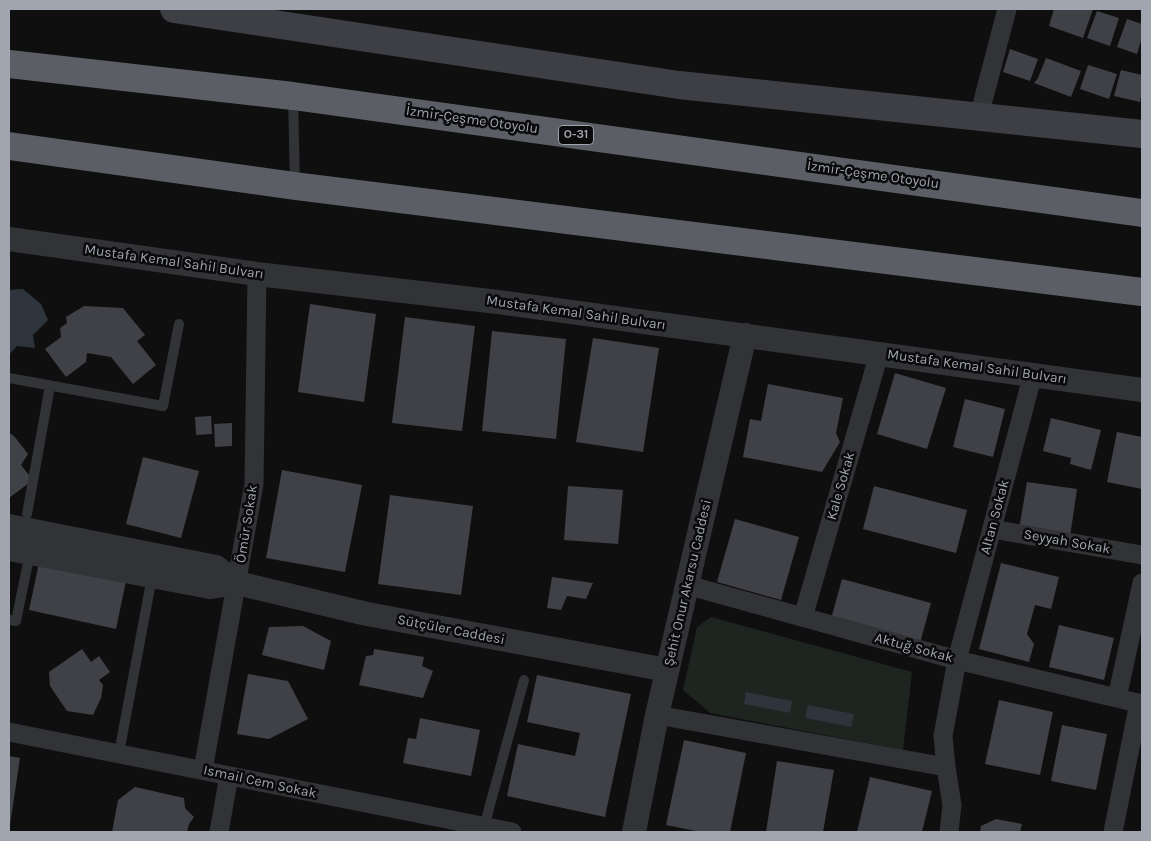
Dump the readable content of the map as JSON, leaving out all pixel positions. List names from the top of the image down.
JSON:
{
  "streets": {
    "highway": ["İzmir-Çeşme Otoyolu", "O-31"],
    "street": [
      "Mustafa Kemal Sahil Bulvarı",
      "Kale Sokak",
      "Altan Sokak",
      "Ömür Sokak",
      "Seyyah Sokak",
      "Şehit Onur Akarsu Caddesi",
      "Sütçüler Caddesi",
      "Aktuğ Sokak",
      "Ismail Cem Sokak"
    ]
  },
  "crossings": [
    ["Mustafa Kemal Sahil Bulvarı", "Kale Sokak"],
    ["Mustafa Kemal Sahil Bulvarı", "Altan Sokak"],
    ["Mustafa Kemal Sahil Bulvarı", "Ömür Sokak"],
    ["Mustafa Kemal Sahil Bulvarı", "Şehit Onur Akarsu Caddesi"],
    ["Kale Sokak", "Aktuğ Sokak"],
    ["Altan Sokak", "Seyyah Sokak"],
    ["Altan Sokak", "Aktuğ Sokak"],
    ["Ömür Sokak", "Sütçüler Caddesi"],
    ["Ömür Sokak", "Ismail Cem Sokak"],
    ["Şehit Onur Akarsu Caddesi", "Sütçüler Caddesi"],
    ["Şehit Onur Akarsu Caddesi", "Aktuğ Sokak"]
  ]
}
